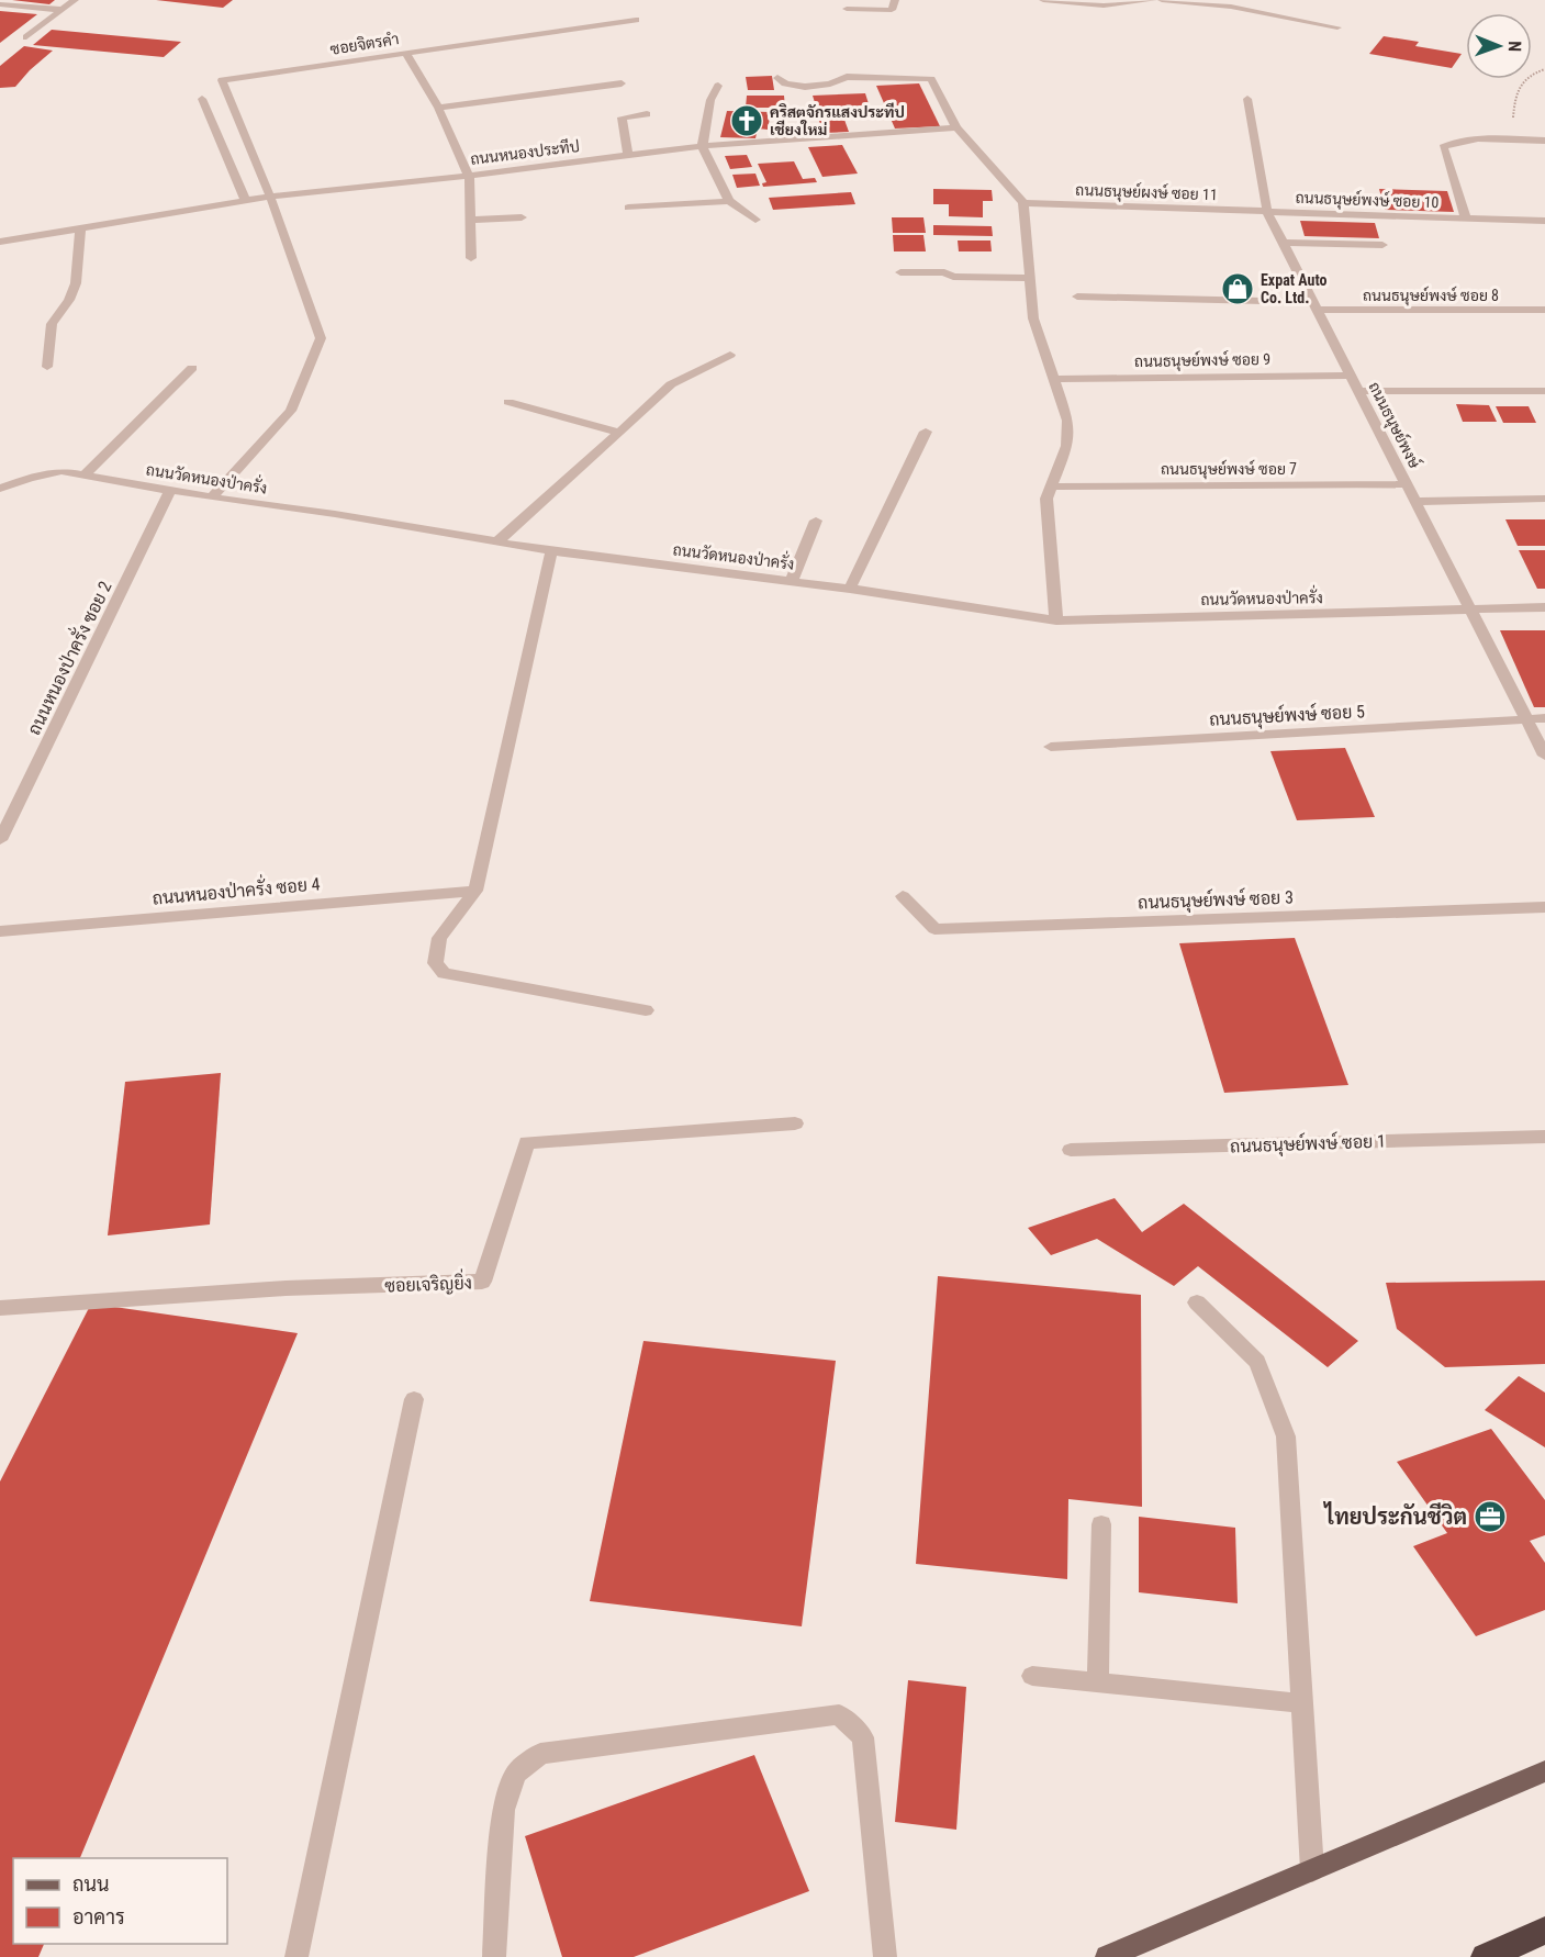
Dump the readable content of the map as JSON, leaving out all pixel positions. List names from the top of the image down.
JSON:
{
  "streets": {
    "street": [
      "ซอยจิตรคำ",
      "ถนนหนองประทีป",
      "ถนนธนุษย์ผงษ์ ซอย 11",
      "ถนนธนุษย์พงษ์ ซอย 10",
      "ถนนธนุษย์พงษ์ ซอย 8",
      "ถนนธนุษย์พงษ์ ซอย 9",
      "ถนนธนุษย์พงษ์",
      "ถนนธนุษย์พงษ์ ซอย 7",
      "ถนนวัดหนองป่าครั่ง",
      "ถนนหนองป่าครั่ง ซอย 2",
      "ถนนธนุษย์พงษ์ ซอย 5",
      "ถนนหนองป่าครั่ง ซอย 4",
      "ถนนธนุษย์พงษ์ ซอย 3",
      "ถนนธนุษย์พงษ์ ซอย 1",
      "ซอยเจริญยิ่ง"
    ]
  },
  "crossings": [
    ["ซอยจิตรคำ", "ถนนหนองประทีป"],
    ["ถนนธนุษย์ผงษ์ ซอย 11", "ถนนธนุษย์พงษ์ ซอย 10"],
    ["ถนนธนุษย์ผงษ์ ซอย 11", "ถนนธนุษย์พงษ์"],
    ["ถนนธนุษย์พงษ์ ซอย 10", "ถนนธนุษย์พงษ์"],
    ["ถนนธนุษย์พงษ์ ซอย 8", "ถนนธนุษย์พงษ์"],
    ["ถนนธนุษย์พงษ์ ซอย 9", "ถนนธนุษย์พงษ์"],
    ["ถนนธนุษย์พงษ์", "ถนนธนุษย์พงษ์ ซอย 7"],
    ["ถนนธนุษย์พงษ์", "ถนนวัดหนองป่าครั่ง"],
    ["ถนนธนุษย์พงษ์", "ถนนธนุษย์พงษ์ ซอย 5"],
    ["ถนนวัดหนองป่าครั่ง", "ถนนหนองป่าครั่ง ซอย 2"]
  ],
  "places": {
    "church": ["คริสตจักรแสงประทีป เชียงใหม่"],
    "shop": ["Expat Auto Co. Ltd."],
    "office": ["ไทยประกันชีวิต"]
  },
  "legend": ["ถนน", "อาคาร"],
  "north": "right"
}
